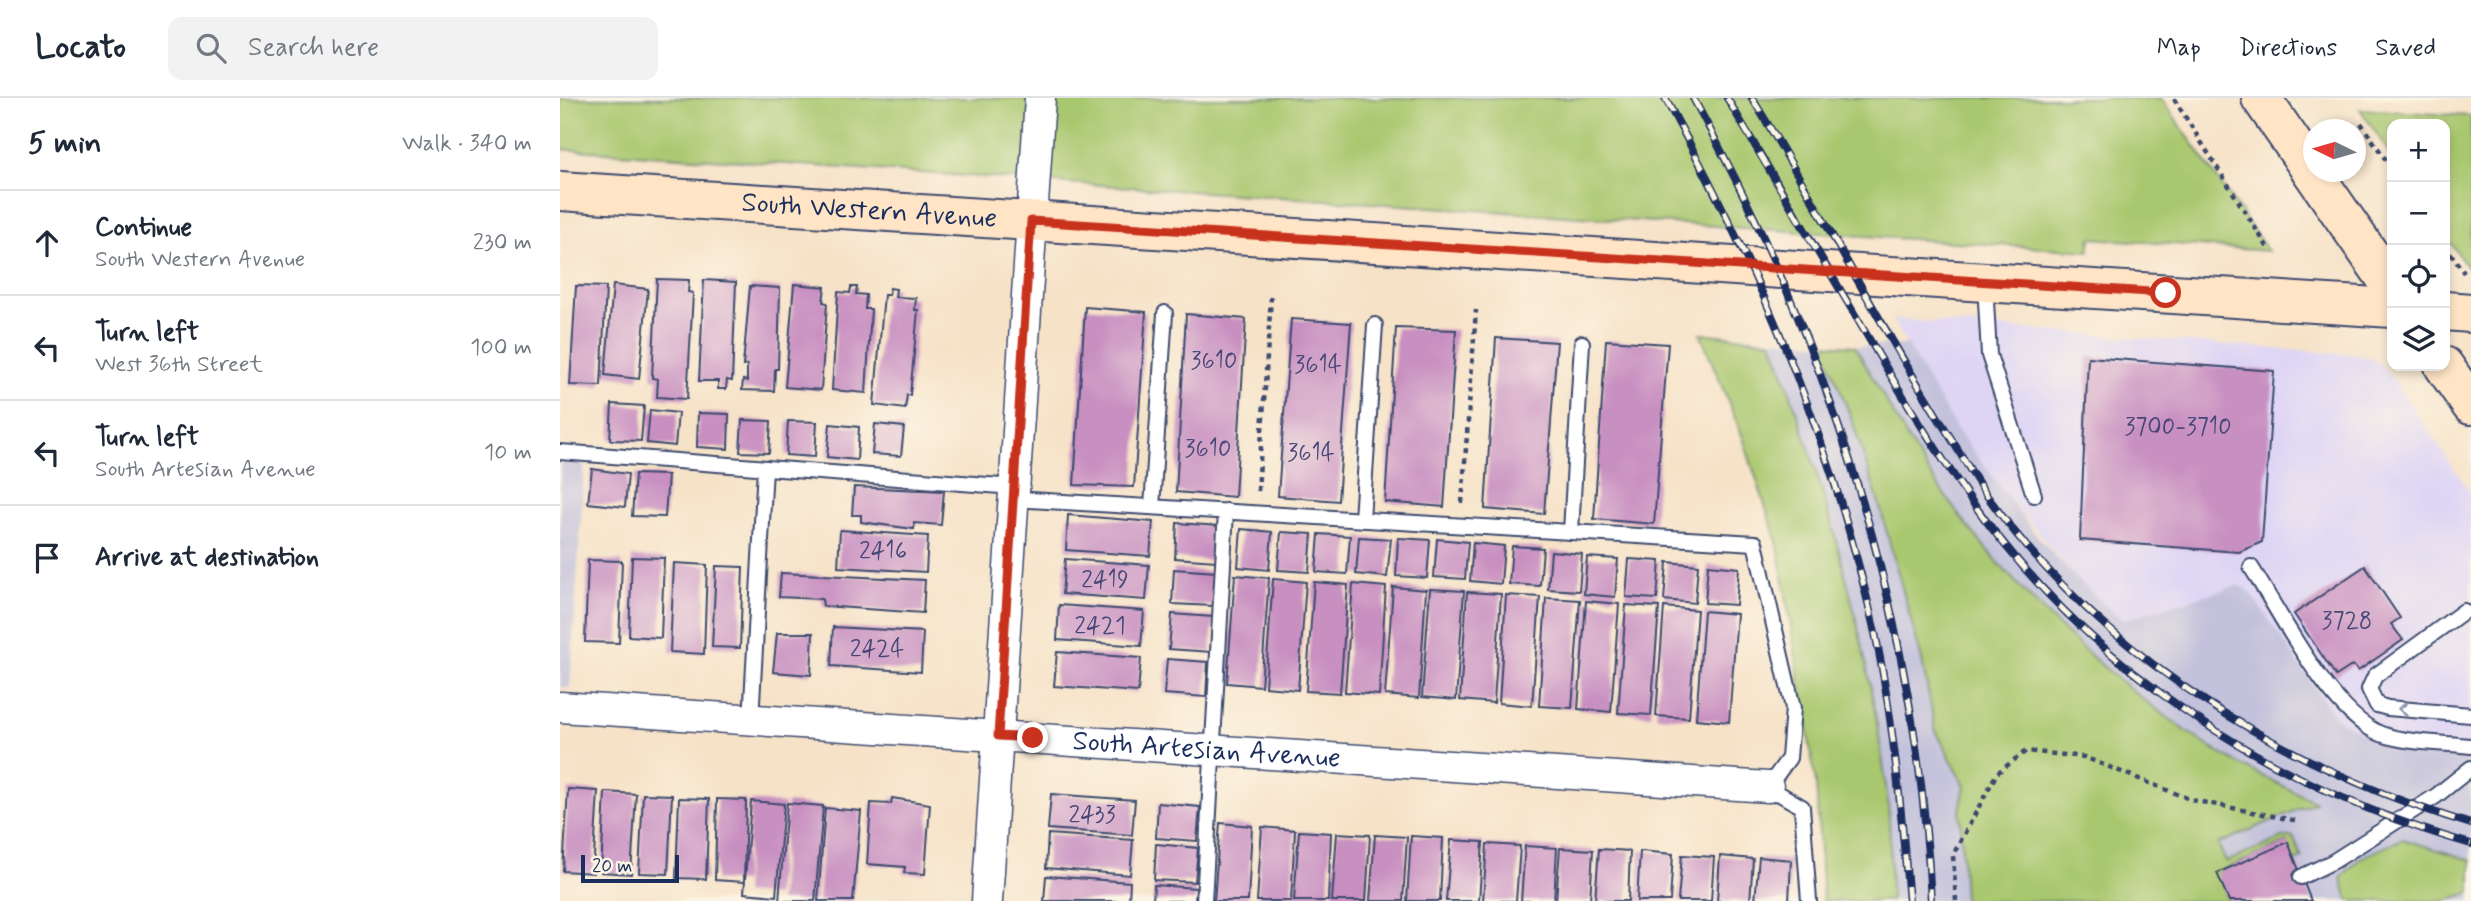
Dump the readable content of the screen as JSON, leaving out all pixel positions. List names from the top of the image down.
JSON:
{
  "streets": {
    "main road": ["South Western Avenue"],
    "street": ["South Artesian Avenue"]
  },
  "house_numbers": [
    "3610",
    "3614",
    "3700-3710",
    "3610",
    "3614",
    "2416",
    "2419",
    "3728",
    "2421",
    "2424",
    "2433"
  ],
  "scale_bar": "20 m",
  "north": "left",
  "page": {
    "header": "Locato",
    "search": "Search here",
    "nav": ["Map", "Directions", "Saved"],
    "heading": ["5 min", "Walk · 340 m"],
    "map_buttons": ["+", "−"],
    "list": [
      ["Continue", "South Western Avenue", "230 m"],
      ["Turn left", "West 36th Street", "100 m"],
      ["Turn left", "South Artesian Avenue", "10 m"],
      "Arrive at destination"
    ],
    "scale": "20 m"
  }
}
